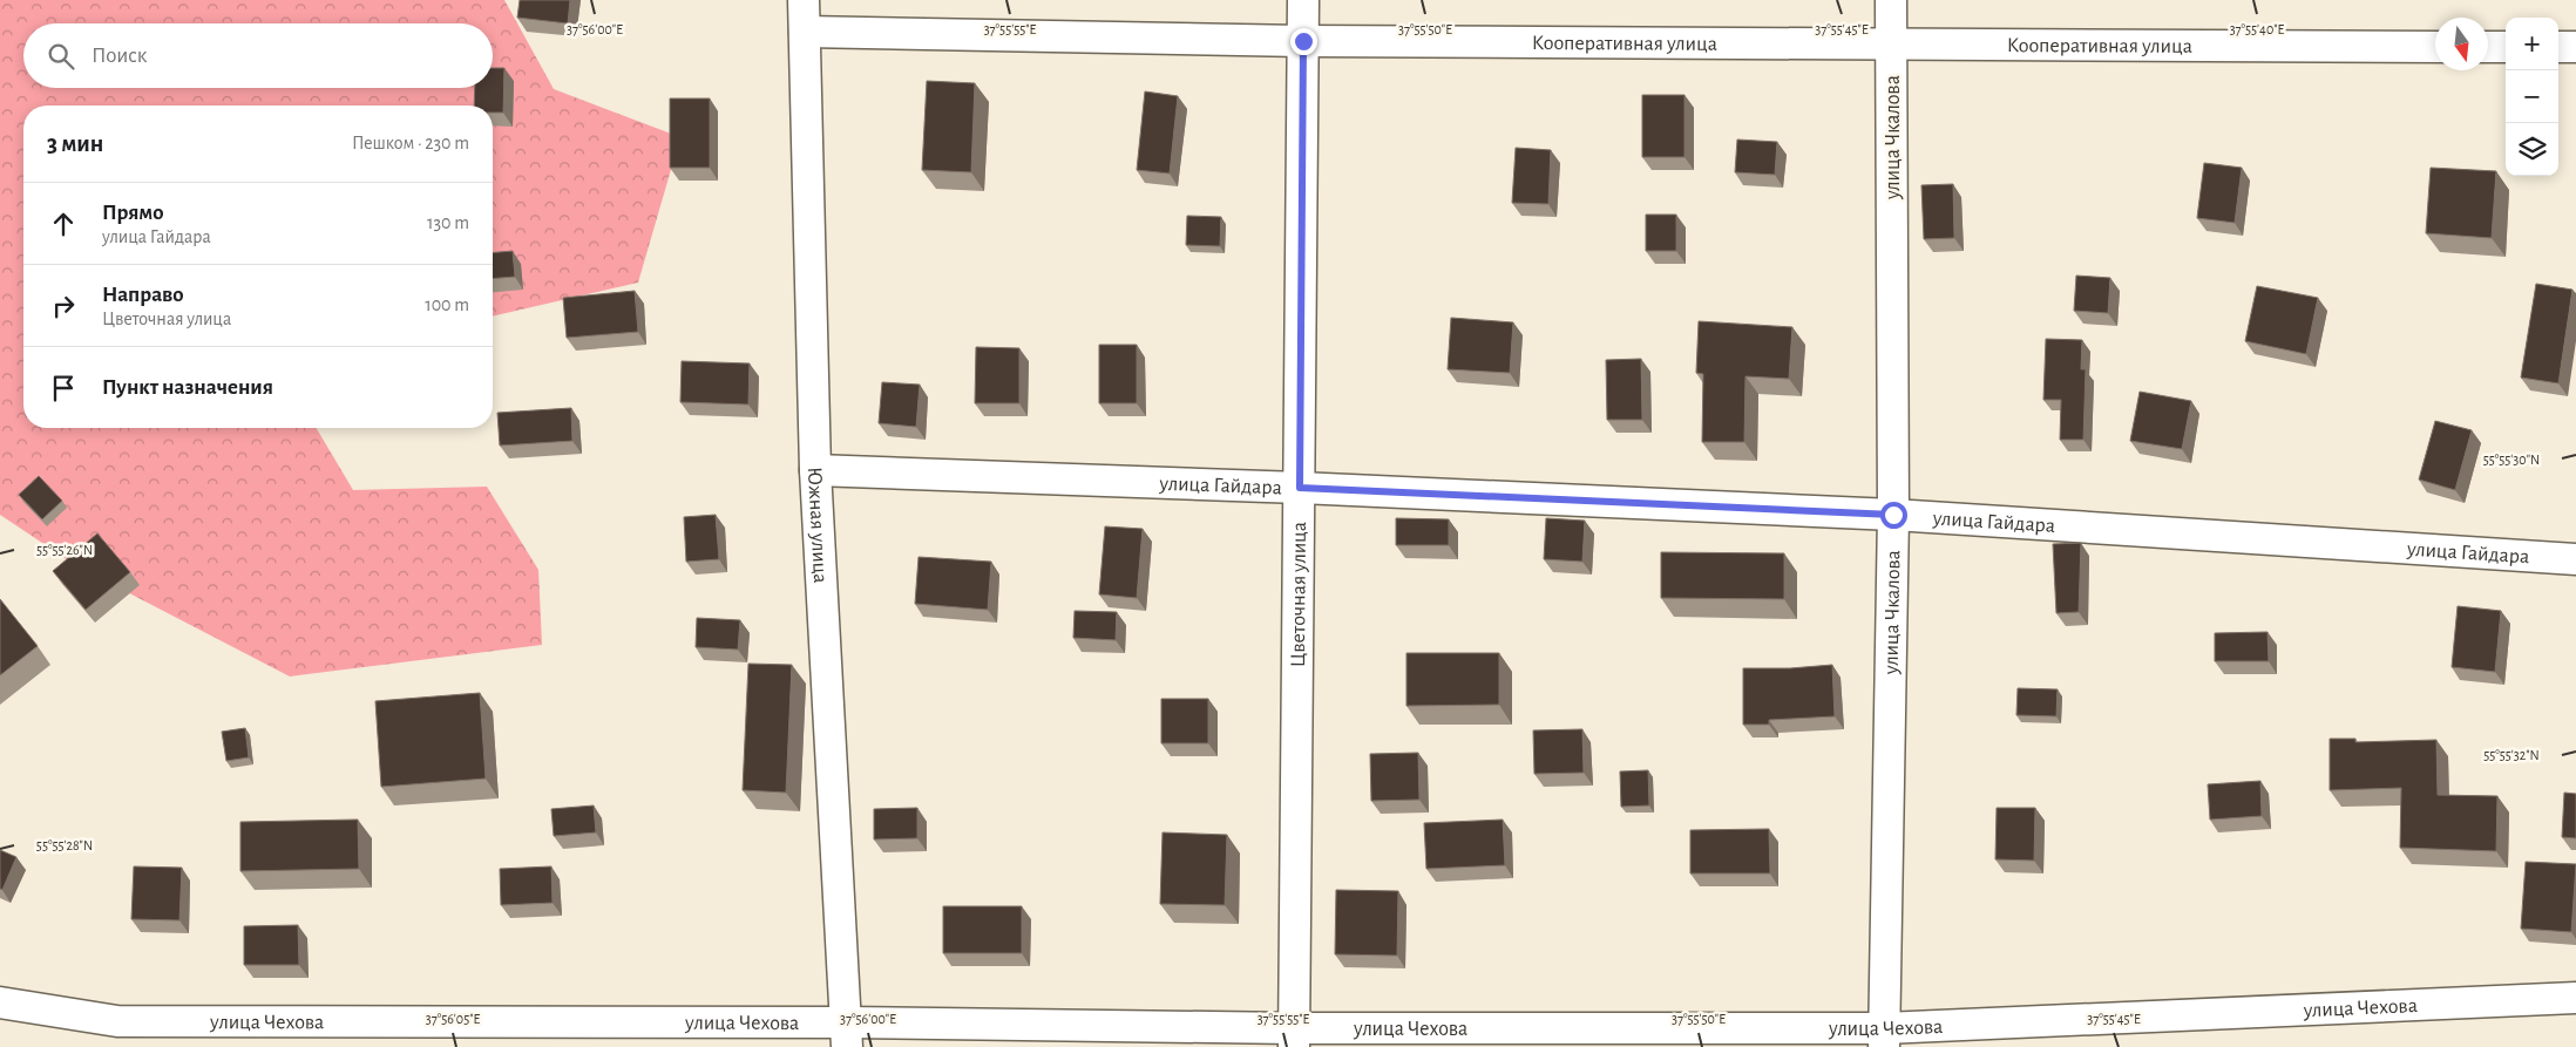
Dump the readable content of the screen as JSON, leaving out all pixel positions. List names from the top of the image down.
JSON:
{
  "streets": {
    "street": [
      "Кооперативная улица",
      "улица Чкалова",
      "улица Гайдара",
      "Южная улица",
      "Цветочная улица",
      "улица Чехова"
    ]
  },
  "crossings": [
    ["Кооперативная улица", "улица Чкалова"],
    ["Кооперативная улица", "Южная улица"],
    ["Кооперативная улица", "Цветочная улица"],
    ["улица Чкалова", "улица Гайдара"],
    ["улица Чкалова", "улица Чехова"],
    ["улица Гайдара", "Южная улица"],
    ["улица Гайдара", "Цветочная улица"],
    ["Южная улица", "улица Чехова"],
    ["Цветочная улица", "улица Чехова"]
  ],
  "north": "bottom",
  "page": {
    "map_buttons": ["+", "−"],
    "search": "Поиск",
    "heading": ["3 мин", "Пешком · 230 m"],
    "list": [
      ["Прямо", "улица Гайдара", "130 m"],
      ["Направо", "Цветочная улица", "100 m"],
      "Пункт назначения"
    ]
  },
  "coordinates": [
    "37°56'00\"E",
    "37°55'55\"E",
    "37°55'50\"E",
    "37°55'45\"E",
    "37°55'40\"E",
    "55°55'30\"N",
    "55°55'26\"N",
    "55°55'32\"N",
    "55°55'28\"N",
    "37°56'05\"E"
  ]
}
